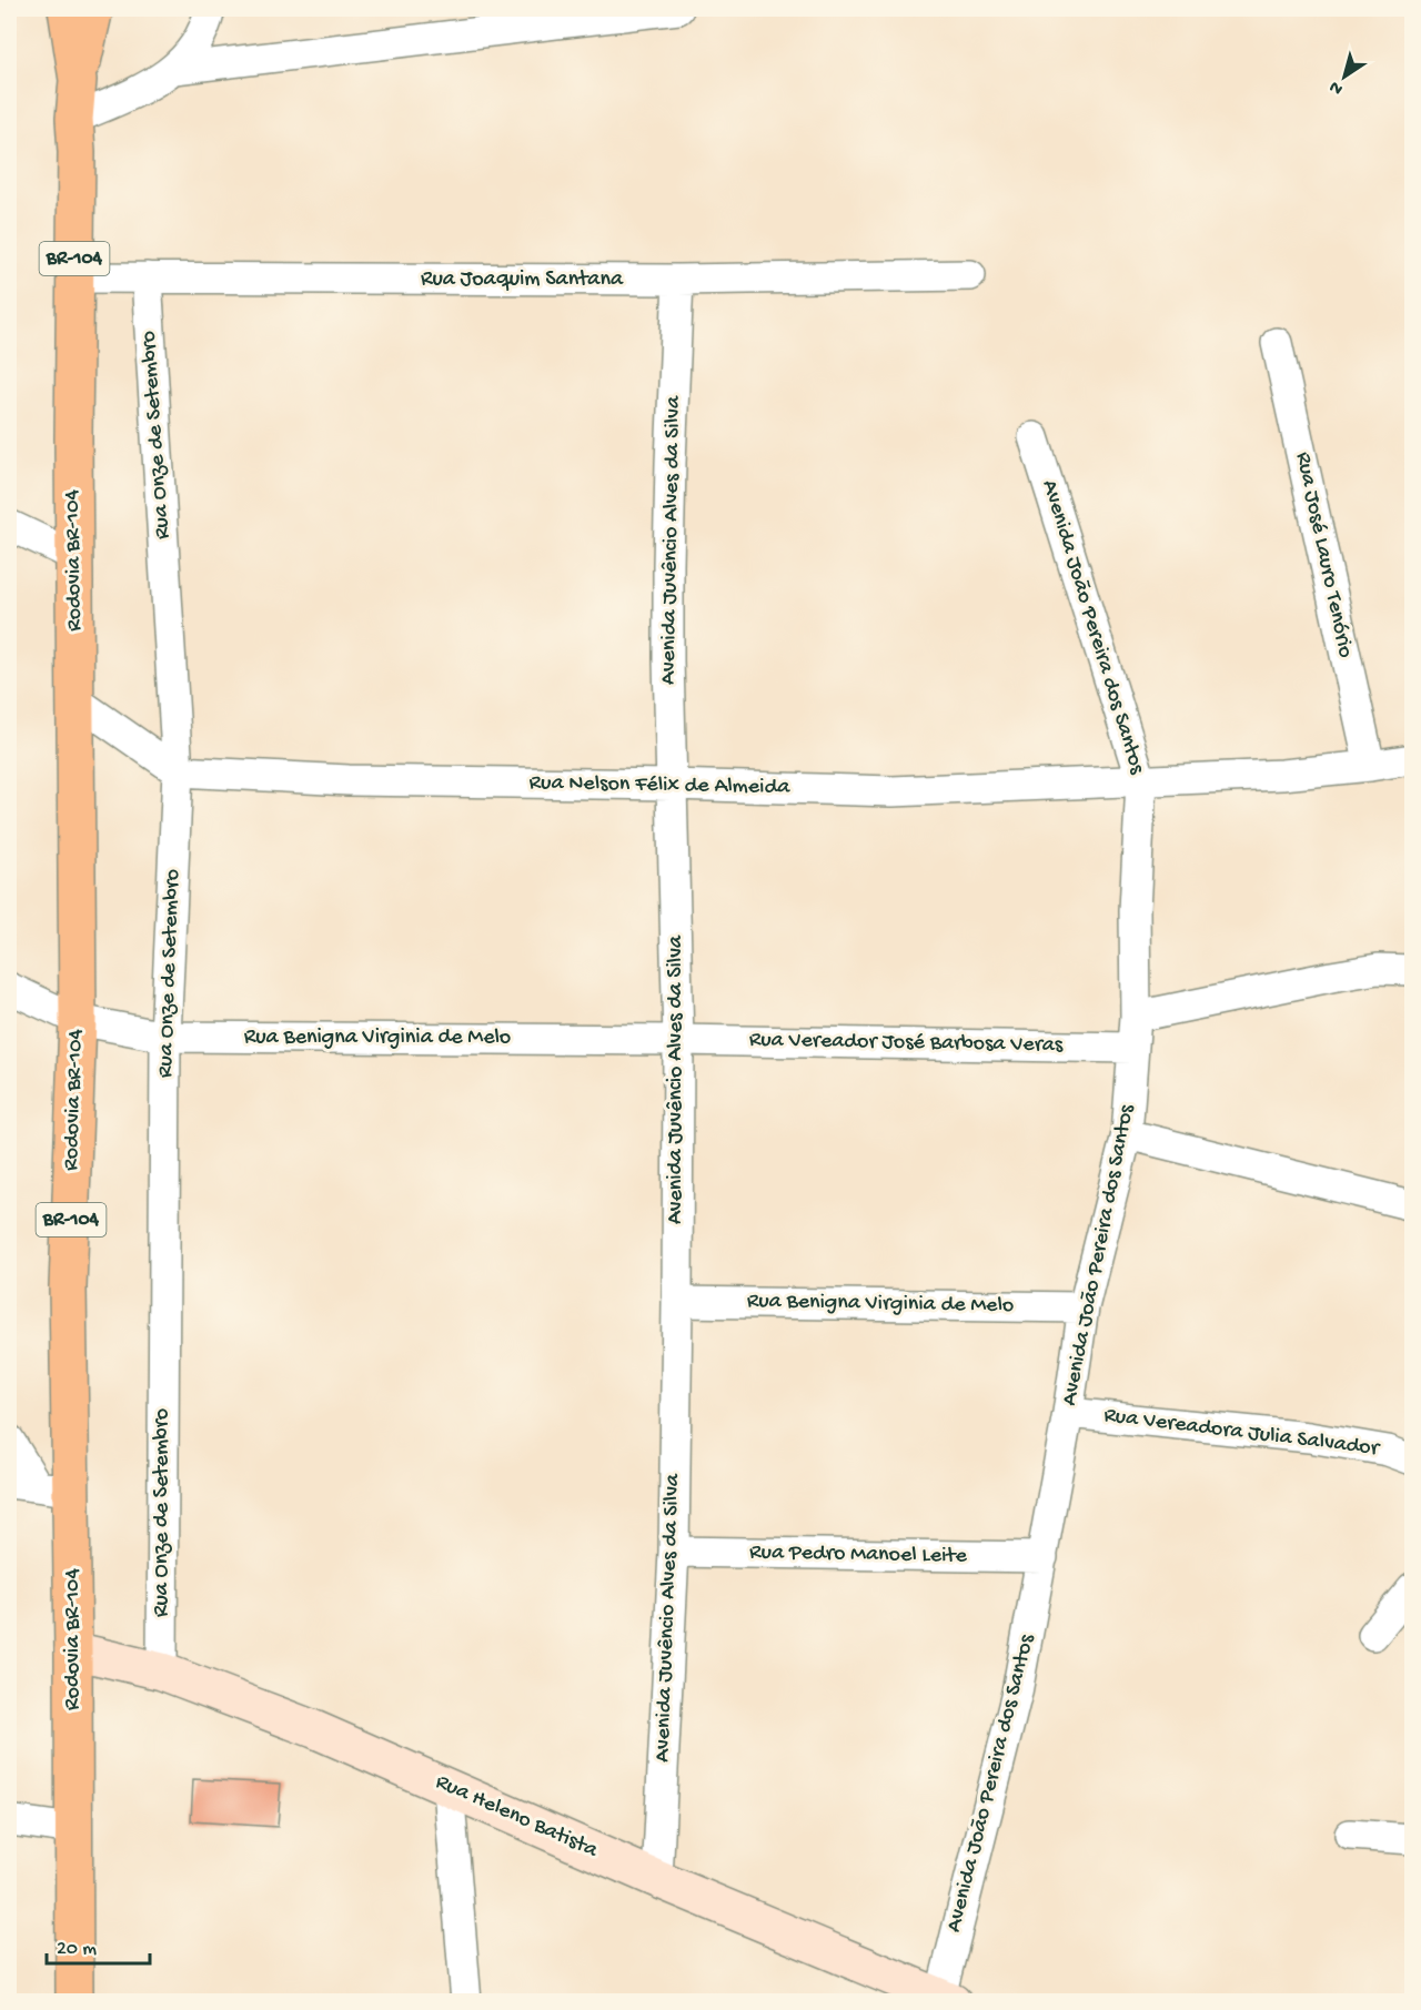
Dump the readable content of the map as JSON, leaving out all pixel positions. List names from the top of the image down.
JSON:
{
  "streets": {
    "highway": ["BR-104", "Rodovia BR-104"],
    "street": [
      "Rua Joaquim Santana",
      "Rua Onze de Setembro",
      "Avenida Juvêncio Alves da Silva",
      "Rua José Lauro Tenório",
      "Avenida João Pereira dos Santos",
      "Rua Nelson Félix de Almeida",
      "Rua Benigna Virginia de Melo",
      "Rua Vereador José Barbosa Veras",
      "Rua Vereadora Julia Salvador",
      "Rua Pedro Manoel Leite",
      "Rua Heleno Batista"
    ]
  },
  "crossings": [
    ["BR-104", "Rua Joaquim Santana"],
    ["BR-104", "Rodovia BR-104"],
    ["Rua Joaquim Santana", "Rua Onze de Setembro"],
    ["Rua Joaquim Santana", "Avenida Juvêncio Alves da Silva"],
    ["Rua Joaquim Santana", "Rodovia BR-104"],
    ["Rua Onze de Setembro", "Rua Nelson Félix de Almeida"],
    ["Rua Onze de Setembro", "Rua Benigna Virginia de Melo"],
    ["Rua Onze de Setembro", "Rua Heleno Batista"],
    ["Avenida Juvêncio Alves da Silva", "Rua Nelson Félix de Almeida"],
    ["Avenida Juvêncio Alves da Silva", "Rua Benigna Virginia de Melo"],
    ["Avenida Juvêncio Alves da Silva", "Rua Vereador José Barbosa Veras"],
    ["Avenida Juvêncio Alves da Silva", "Rua Pedro Manoel Leite"],
    ["Avenida Juvêncio Alves da Silva", "Rua Heleno Batista"],
    ["Rua José Lauro Tenório", "Rua Nelson Félix de Almeida"],
    ["Rodovia BR-104", "Rua Benigna Virginia de Melo"],
    ["Rodovia BR-104", "Rua Heleno Batista"],
    ["Avenida João Pereira dos Santos", "Rua Nelson Félix de Almeida"],
    ["Avenida João Pereira dos Santos", "Rua Benigna Virginia de Melo"],
    ["Avenida João Pereira dos Santos", "Rua Vereador José Barbosa Veras"],
    ["Avenida João Pereira dos Santos", "Rua Vereadora Julia Salvador"],
    ["Avenida João Pereira dos Santos", "Rua Pedro Manoel Leite"],
    ["Avenida João Pereira dos Santos", "Rua Heleno Batista"],
    ["Rua Benigna Virginia de Melo", "Rua Vereador José Barbosa Veras"]
  ],
  "scale_bar": "20 m",
  "north": "bottom left"
}
